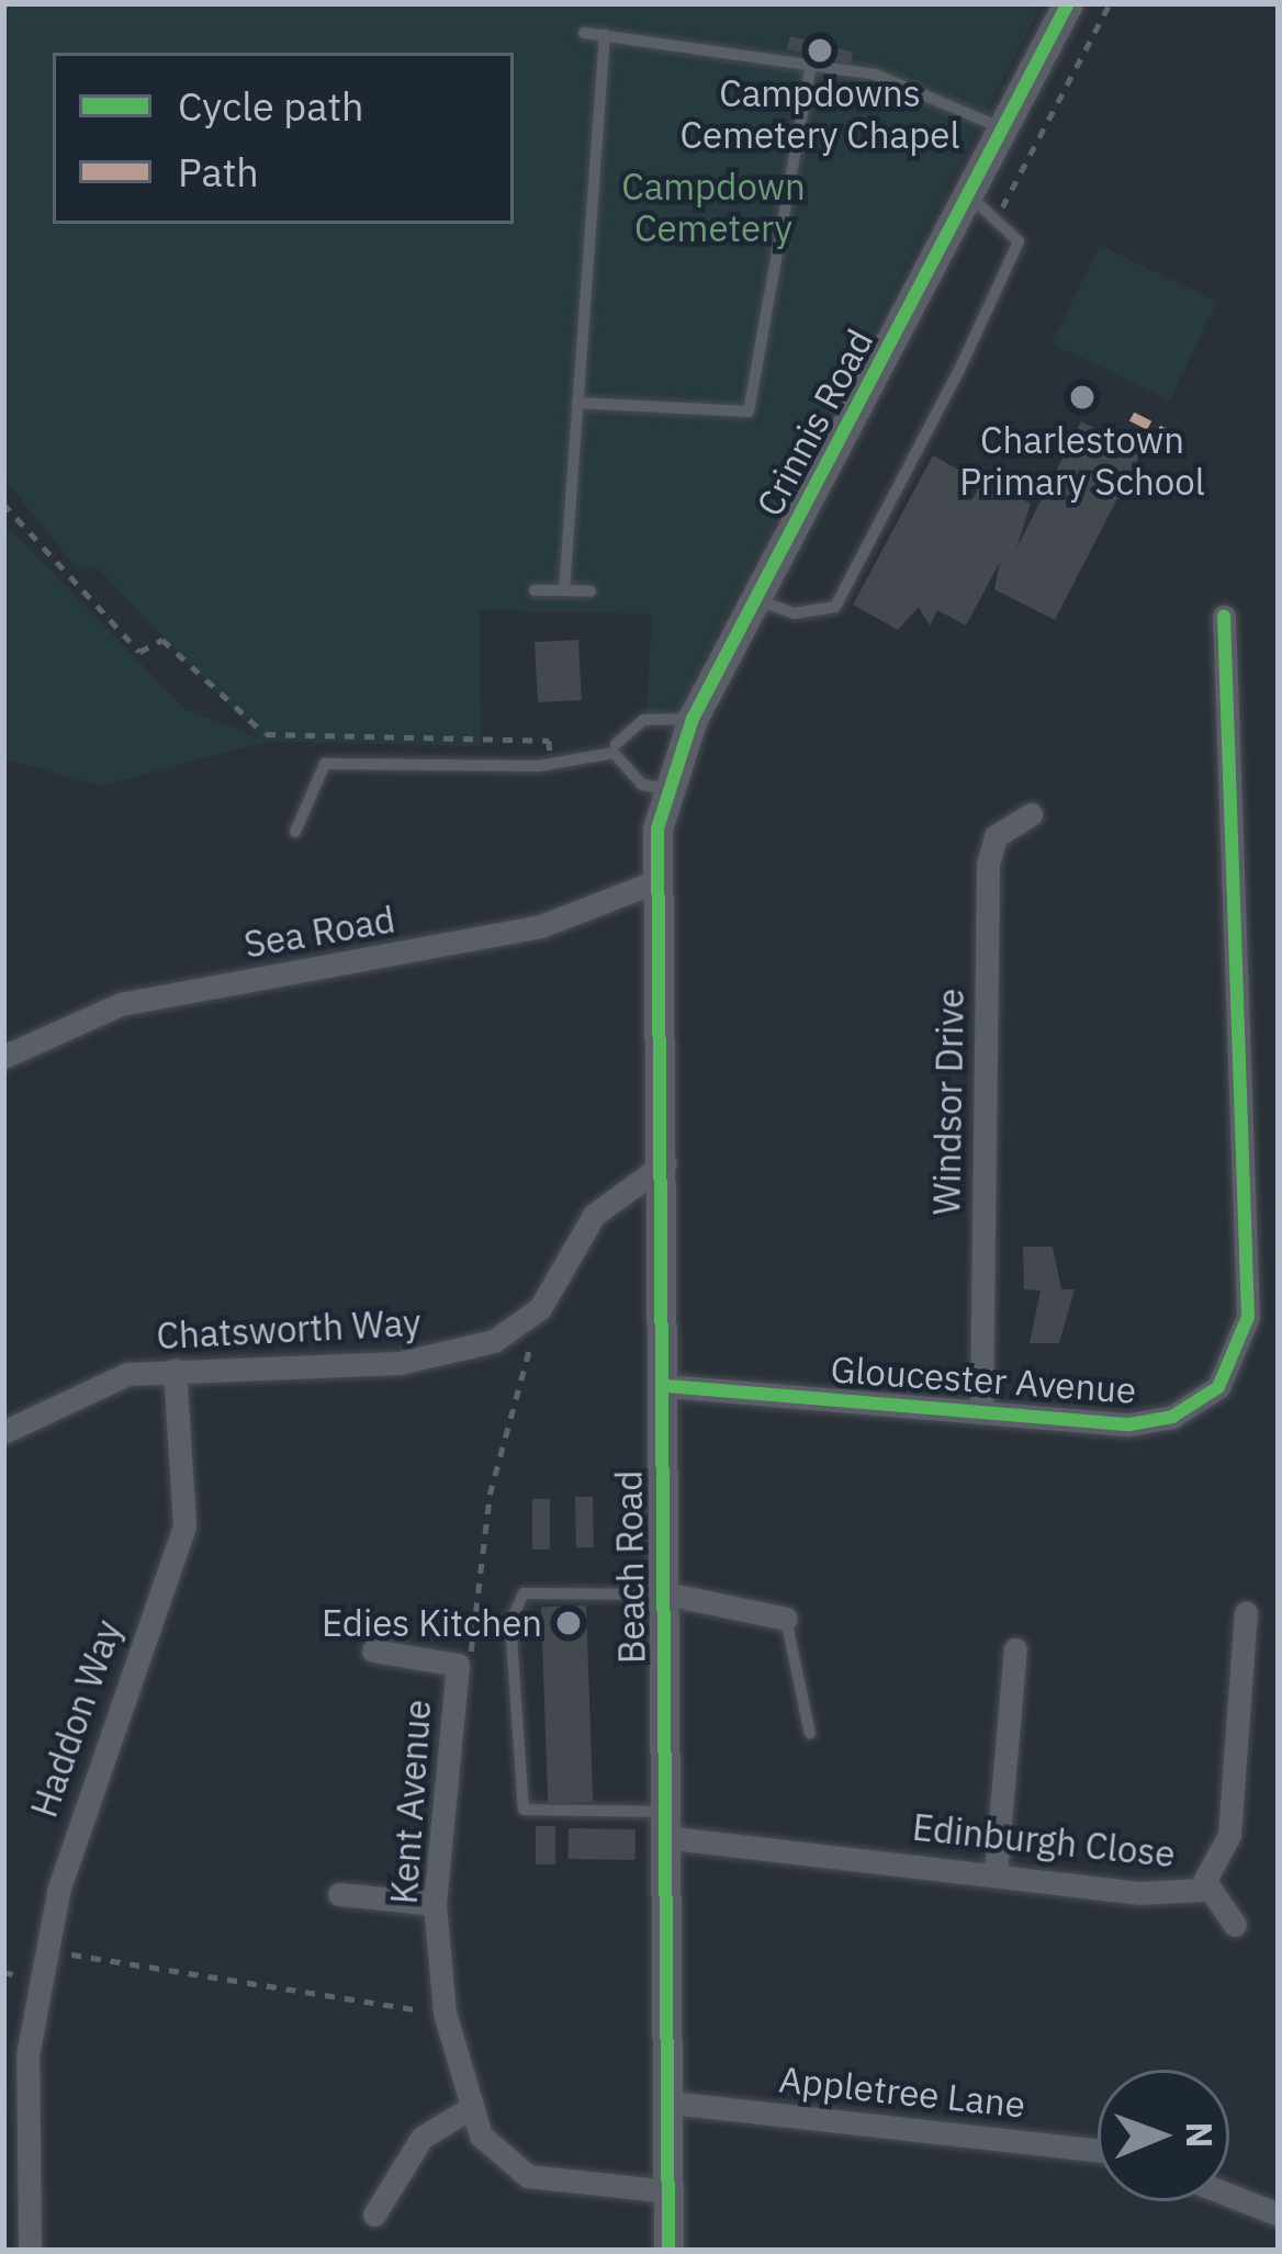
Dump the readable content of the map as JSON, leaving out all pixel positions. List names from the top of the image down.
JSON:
{
  "streets": {
    "street": [
      "Crinnis Road",
      "Sea Road",
      "Windsor Drive",
      "Chatsworth Way",
      "Gloucester Avenue",
      "Beach Road",
      "Haddon Way",
      "Kent Avenue",
      "Edinburgh Close",
      "Appletree Lane"
    ]
  },
  "crossings": [
    ["Crinnis Road", "Sea Road"],
    ["Crinnis Road", "Beach Road"],
    ["Sea Road", "Beach Road"],
    ["Windsor Drive", "Gloucester Avenue"],
    ["Chatsworth Way", "Haddon Way"],
    ["Gloucester Avenue", "Beach Road"],
    ["Beach Road", "Kent Avenue"],
    ["Beach Road", "Edinburgh Close"],
    ["Beach Road", "Appletree Lane"]
  ],
  "parks": ["Campdown Cemetery"],
  "places": ["Campdowns Cemetery Chapel", "Charlestown Primary School", "Edies Kitchen"],
  "legend": ["Cycle path", "Path"],
  "north": "right"
}
